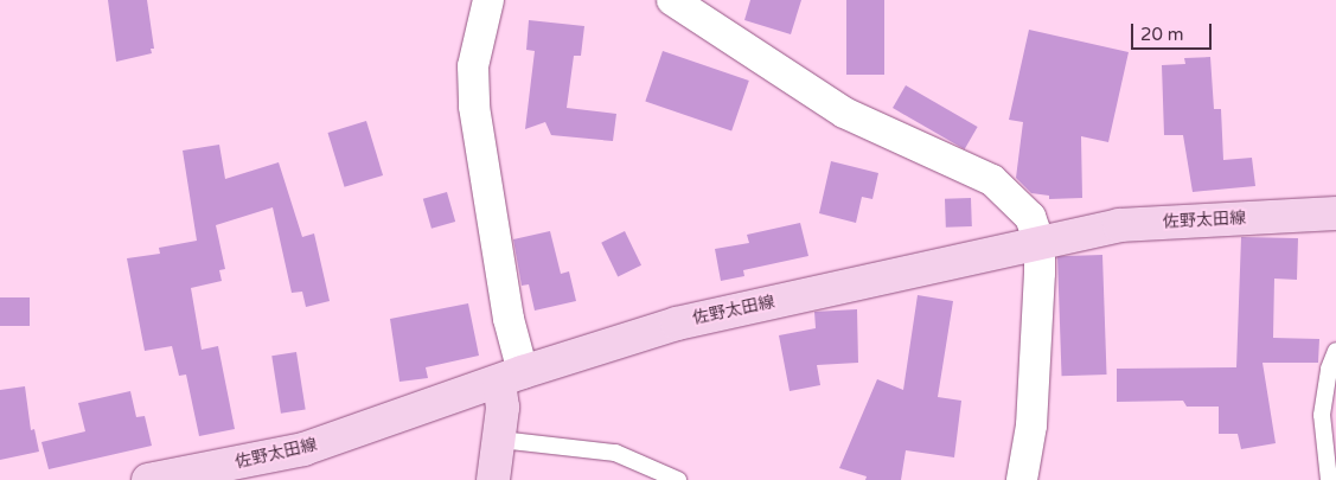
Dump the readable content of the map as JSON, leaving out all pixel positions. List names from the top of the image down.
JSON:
{
  "streets": {
    "main road": ["佐野太田線"]
  },
  "scale_bar": "20 m"
}
